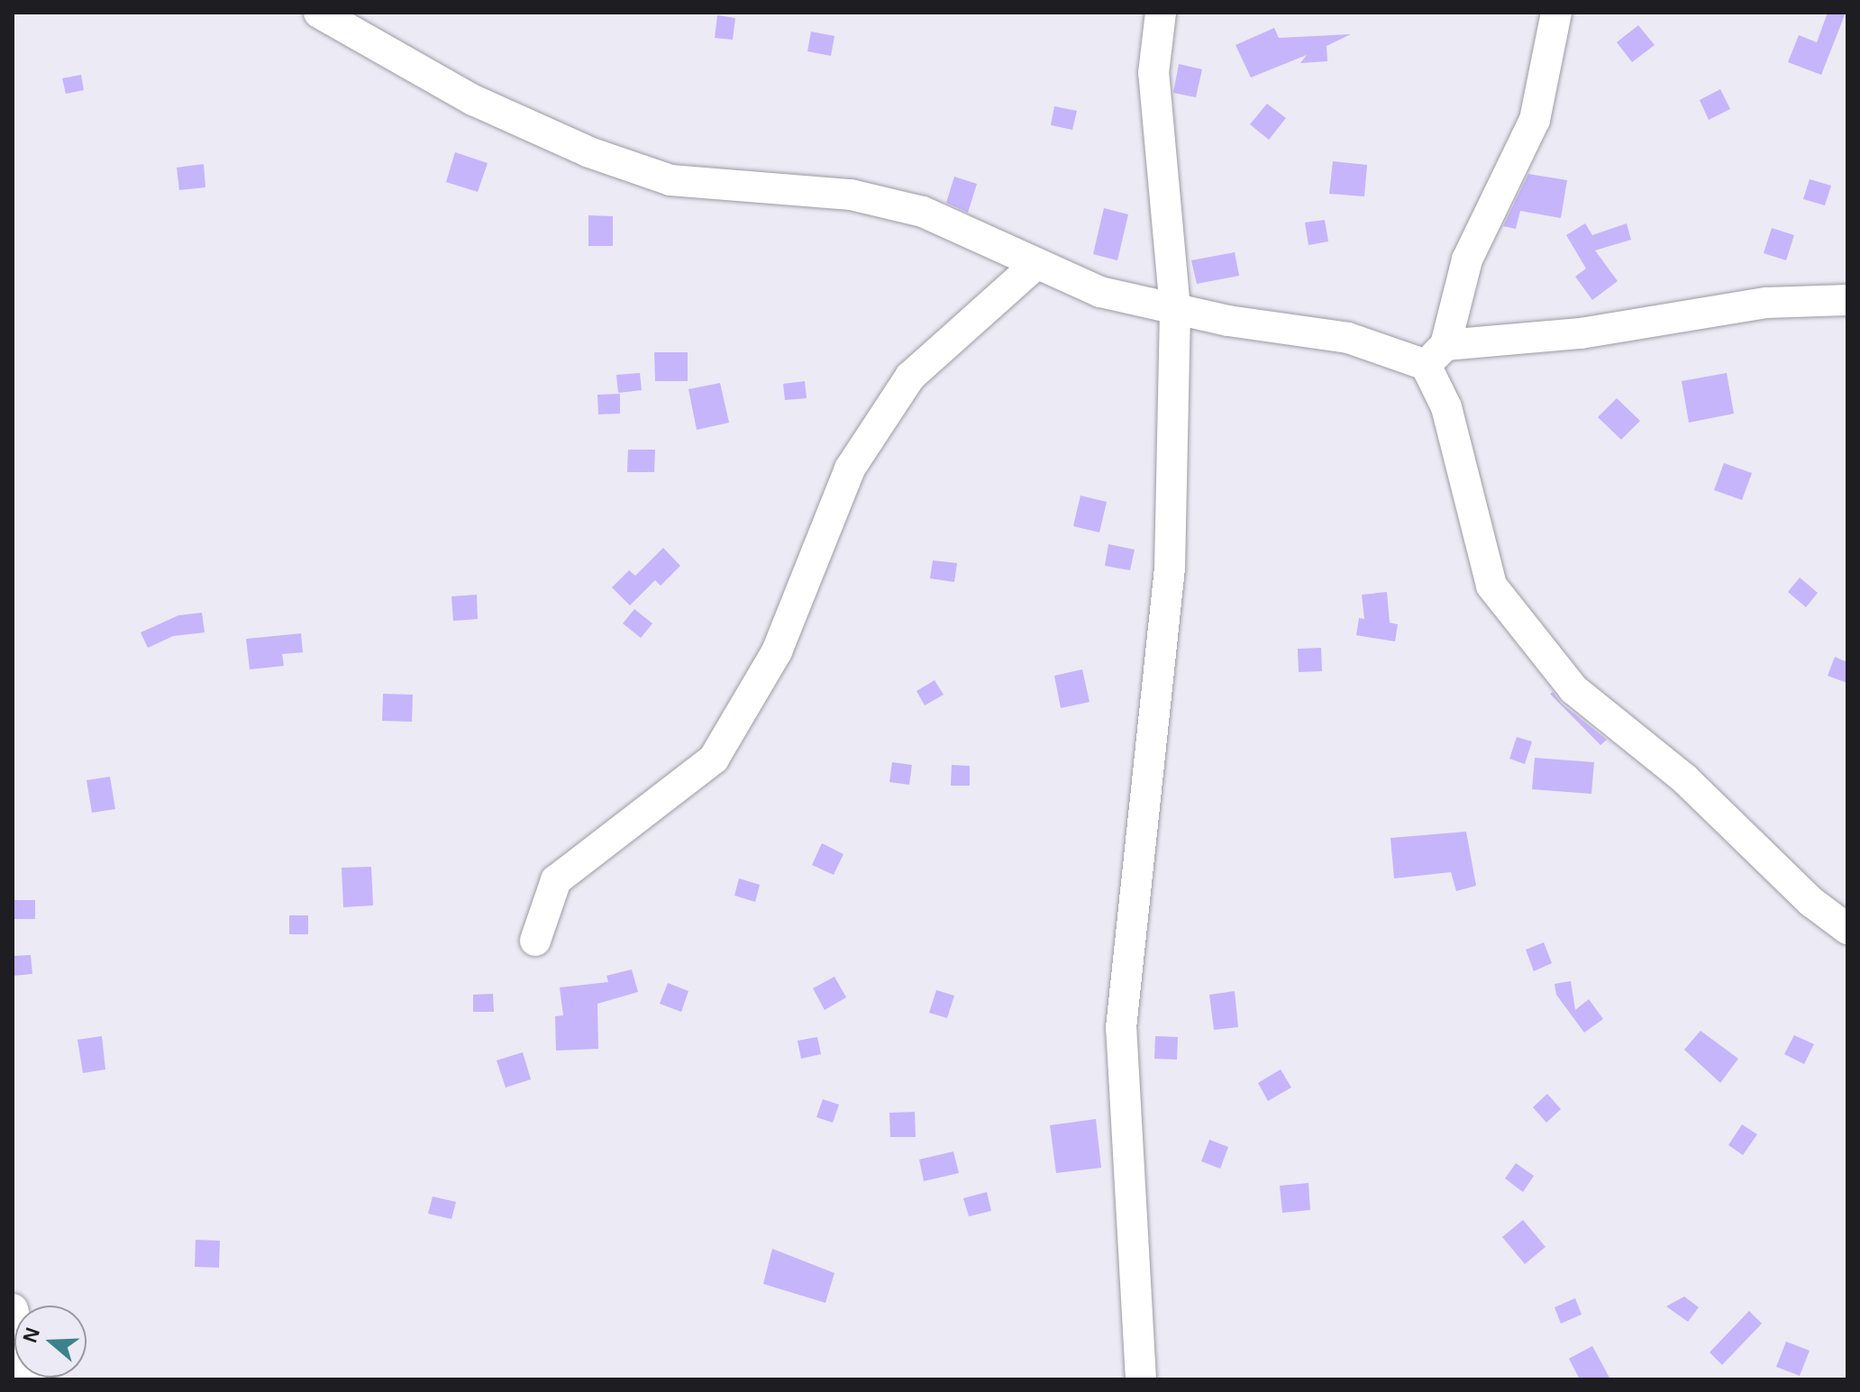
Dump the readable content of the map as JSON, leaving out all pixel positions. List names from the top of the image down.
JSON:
{
  "north": "left"
}
